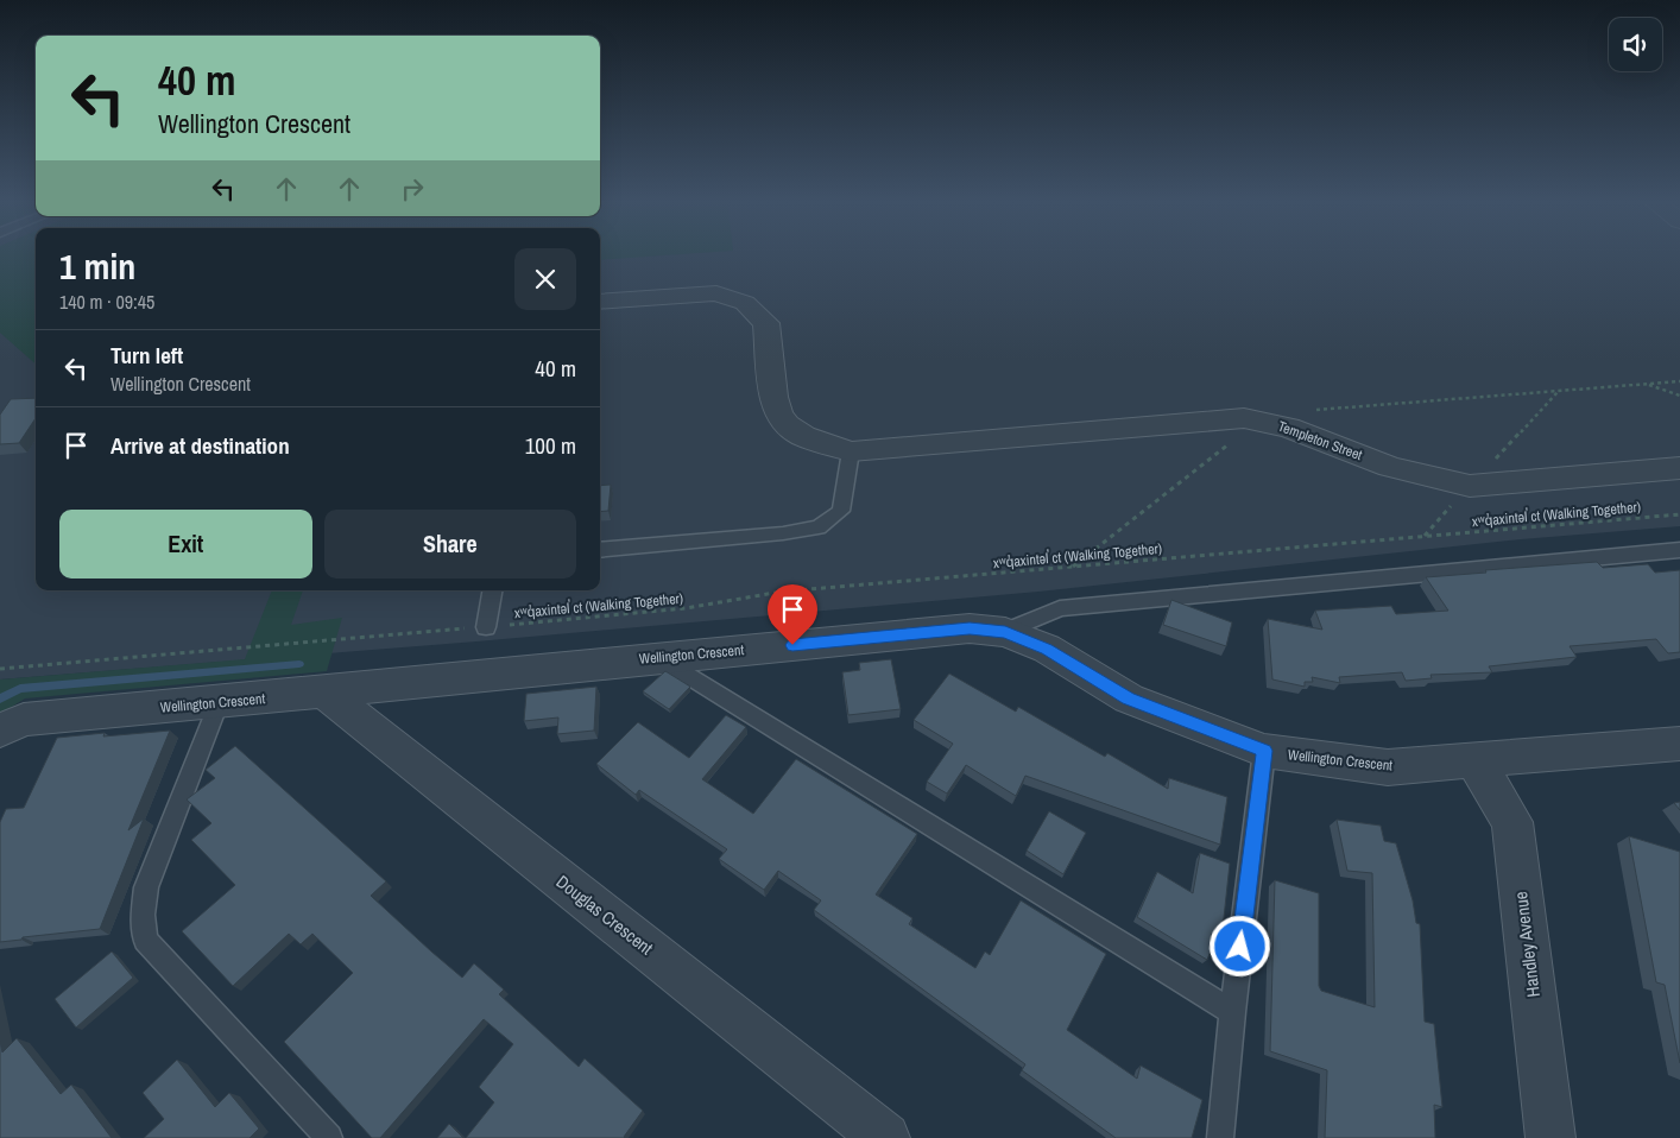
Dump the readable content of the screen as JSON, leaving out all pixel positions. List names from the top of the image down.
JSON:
{
  "streets": {
    "street": [
      "Templeton Street",
      "Wellington Crescent",
      "Douglas Crescent",
      "Handley Avenue"
    ],
    "path": ["xʷq̓axintəl̕ ct (Walking Together)"]
  },
  "crossings": [
    ["Wellington Crescent", "Douglas Crescent"],
    ["Wellington Crescent", "Handley Avenue"]
  ],
  "page": {
    "turn": ["40 m", "Wellington Crescent"],
    "heading": ["1 min", "140 m · 09:45"],
    "list": [
      {
        "name": "Turn left",
        "note": "Wellington Crescent",
        "value": "40 m"
      },
      {
        "name": "Arrive at destination",
        "value": "100 m"
      }
    ],
    "buttons": ["Exit", "Share"]
  }
}
